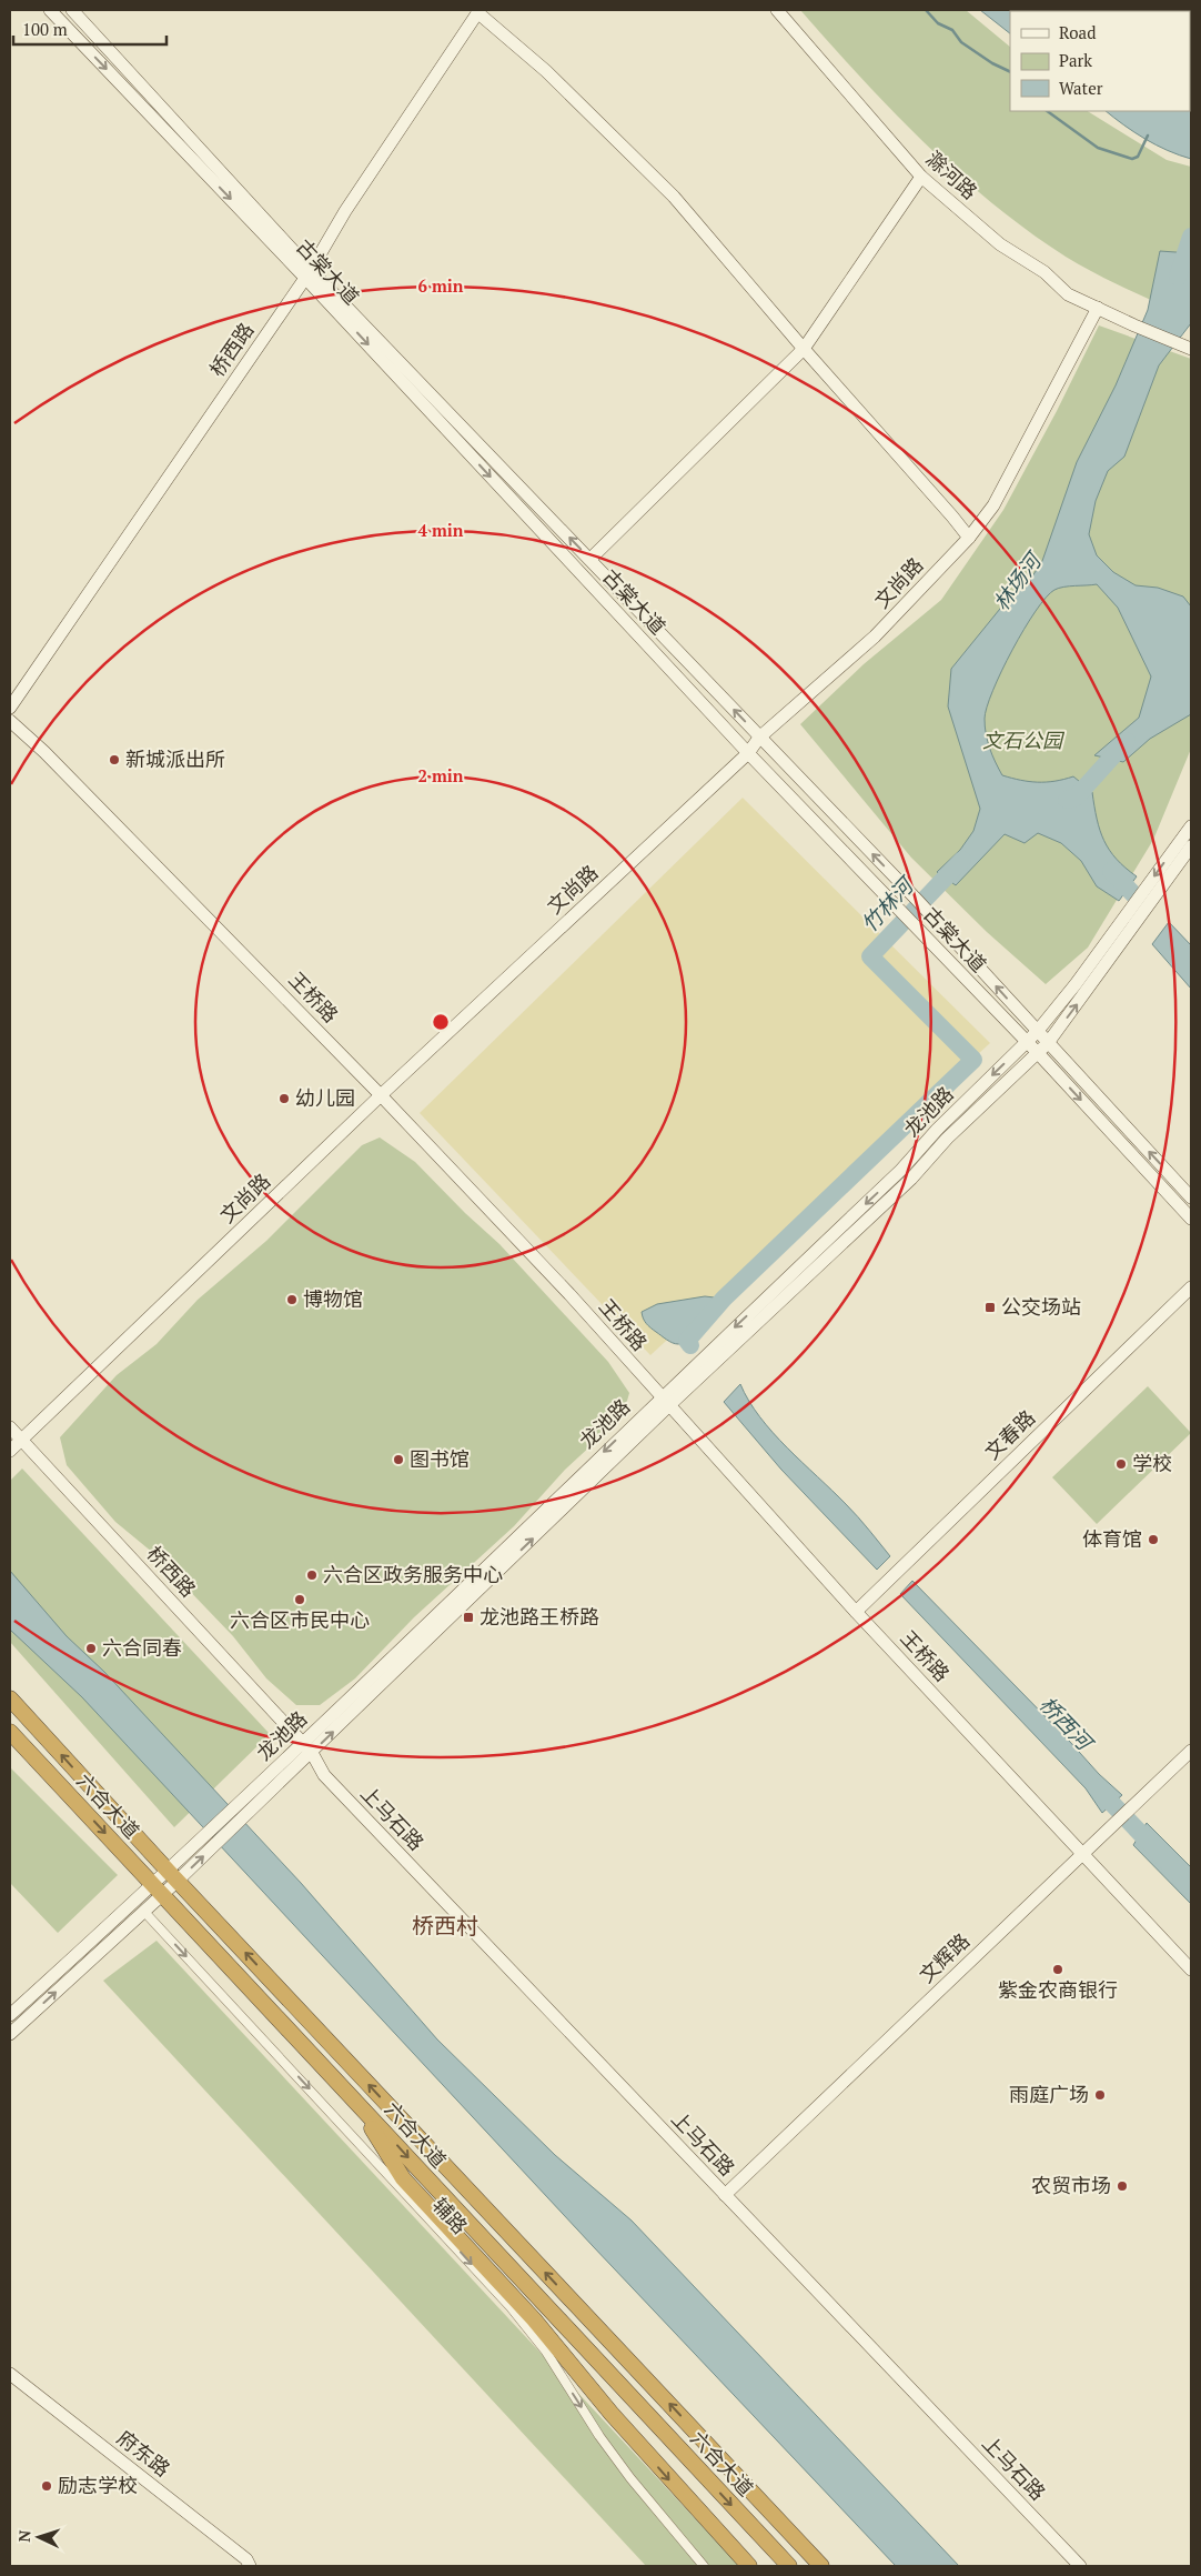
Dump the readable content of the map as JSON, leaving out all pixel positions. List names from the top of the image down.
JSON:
{
  "streets": {
    "highway": ["六合大道"],
    "street": [
      "滁河路",
      "古棠大道",
      "桥西路",
      "文尚路",
      "王桥路",
      "龙池路",
      "文春路",
      "上马石路",
      "文辉路",
      "辅路",
      "府东路"
    ]
  },
  "crossings": [
    ["滁河路", "文尚路"],
    ["古棠大道", "桥西路"],
    ["古棠大道", "文尚路"],
    ["古棠大道", "龙池路"],
    ["桥西路", "文尚路"],
    ["桥西路", "龙池路"],
    ["桥西路", "上马石路"],
    ["文尚路", "王桥路"],
    ["王桥路", "龙池路"],
    ["王桥路", "文春路"],
    ["王桥路", "文辉路"],
    ["龙池路", "六合大道"],
    ["龙池路", "上马石路"],
    ["龙池路", "辅路"],
    ["上马石路", "文辉路"]
  ],
  "one_way": ["辅路"],
  "districts": ["桥西村"],
  "water": ["林场河", "竹林河", "桥西河"],
  "parks": ["文石公园"],
  "places": {
    "other": [
      "新城派出所",
      "幼儿园",
      "博物馆",
      "图书馆",
      "学校",
      "体育馆",
      "六合区政务服务中心",
      "六合区市民中心",
      "六合同春",
      "紫金农商银行",
      "雨庭广场",
      "农贸市场",
      "励志学校"
    ],
    "transit": ["公交场站", "龙池路王桥路"]
  },
  "legend": ["Road", "Park", "Water"],
  "scale_bar": "100 m",
  "north": "left",
  "rings": ["6 min", "4 min", "2 min"]
}
